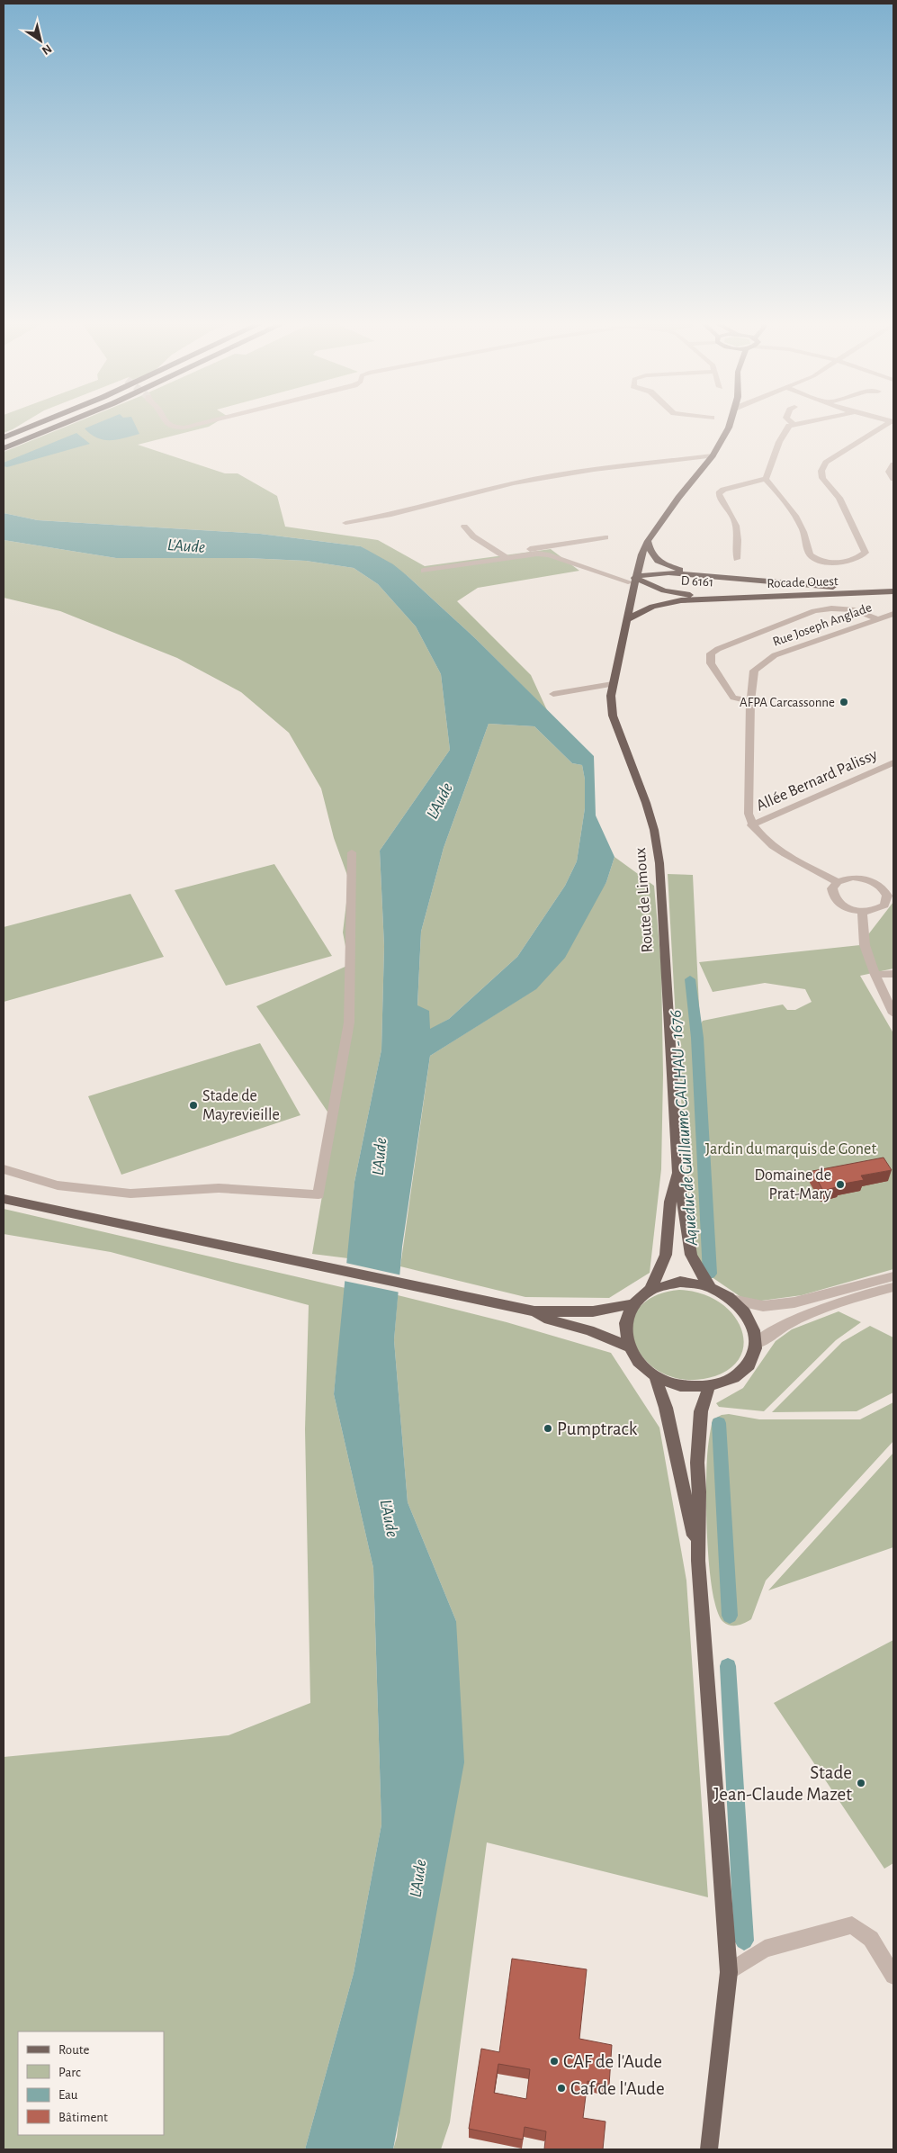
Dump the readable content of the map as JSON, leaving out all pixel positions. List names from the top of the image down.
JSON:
{
  "streets": {
    "main road": ["D 6161", "Rocade Ouest", "Route de Limoux"],
    "street": ["Rue Joseph Anglade", "Allée Bernard Palissy"]
  },
  "crossings": [
    ["D 6161", "Rocade Ouest"],
    ["Rue Joseph Anglade", "Allée Bernard Palissy"]
  ],
  "water": ["L'Aude", "Aqueduc de Guillaume CAILHAU - 1676"],
  "parks": ["Jardin du marquis de Gonet"],
  "places": [
    "AFPA Carcassonne",
    "Stade de Mayrevieille",
    "Domaine de Prat-Mary",
    "Pumptrack",
    "Stade Jean-Claude Mazet",
    "CAF de l'Aude",
    "Caf de l'Aude"
  ],
  "legend": [
    "Route",
    "Parc",
    "Eau",
    "Bâtiment"
  ],
  "north": "bottom right"
}
